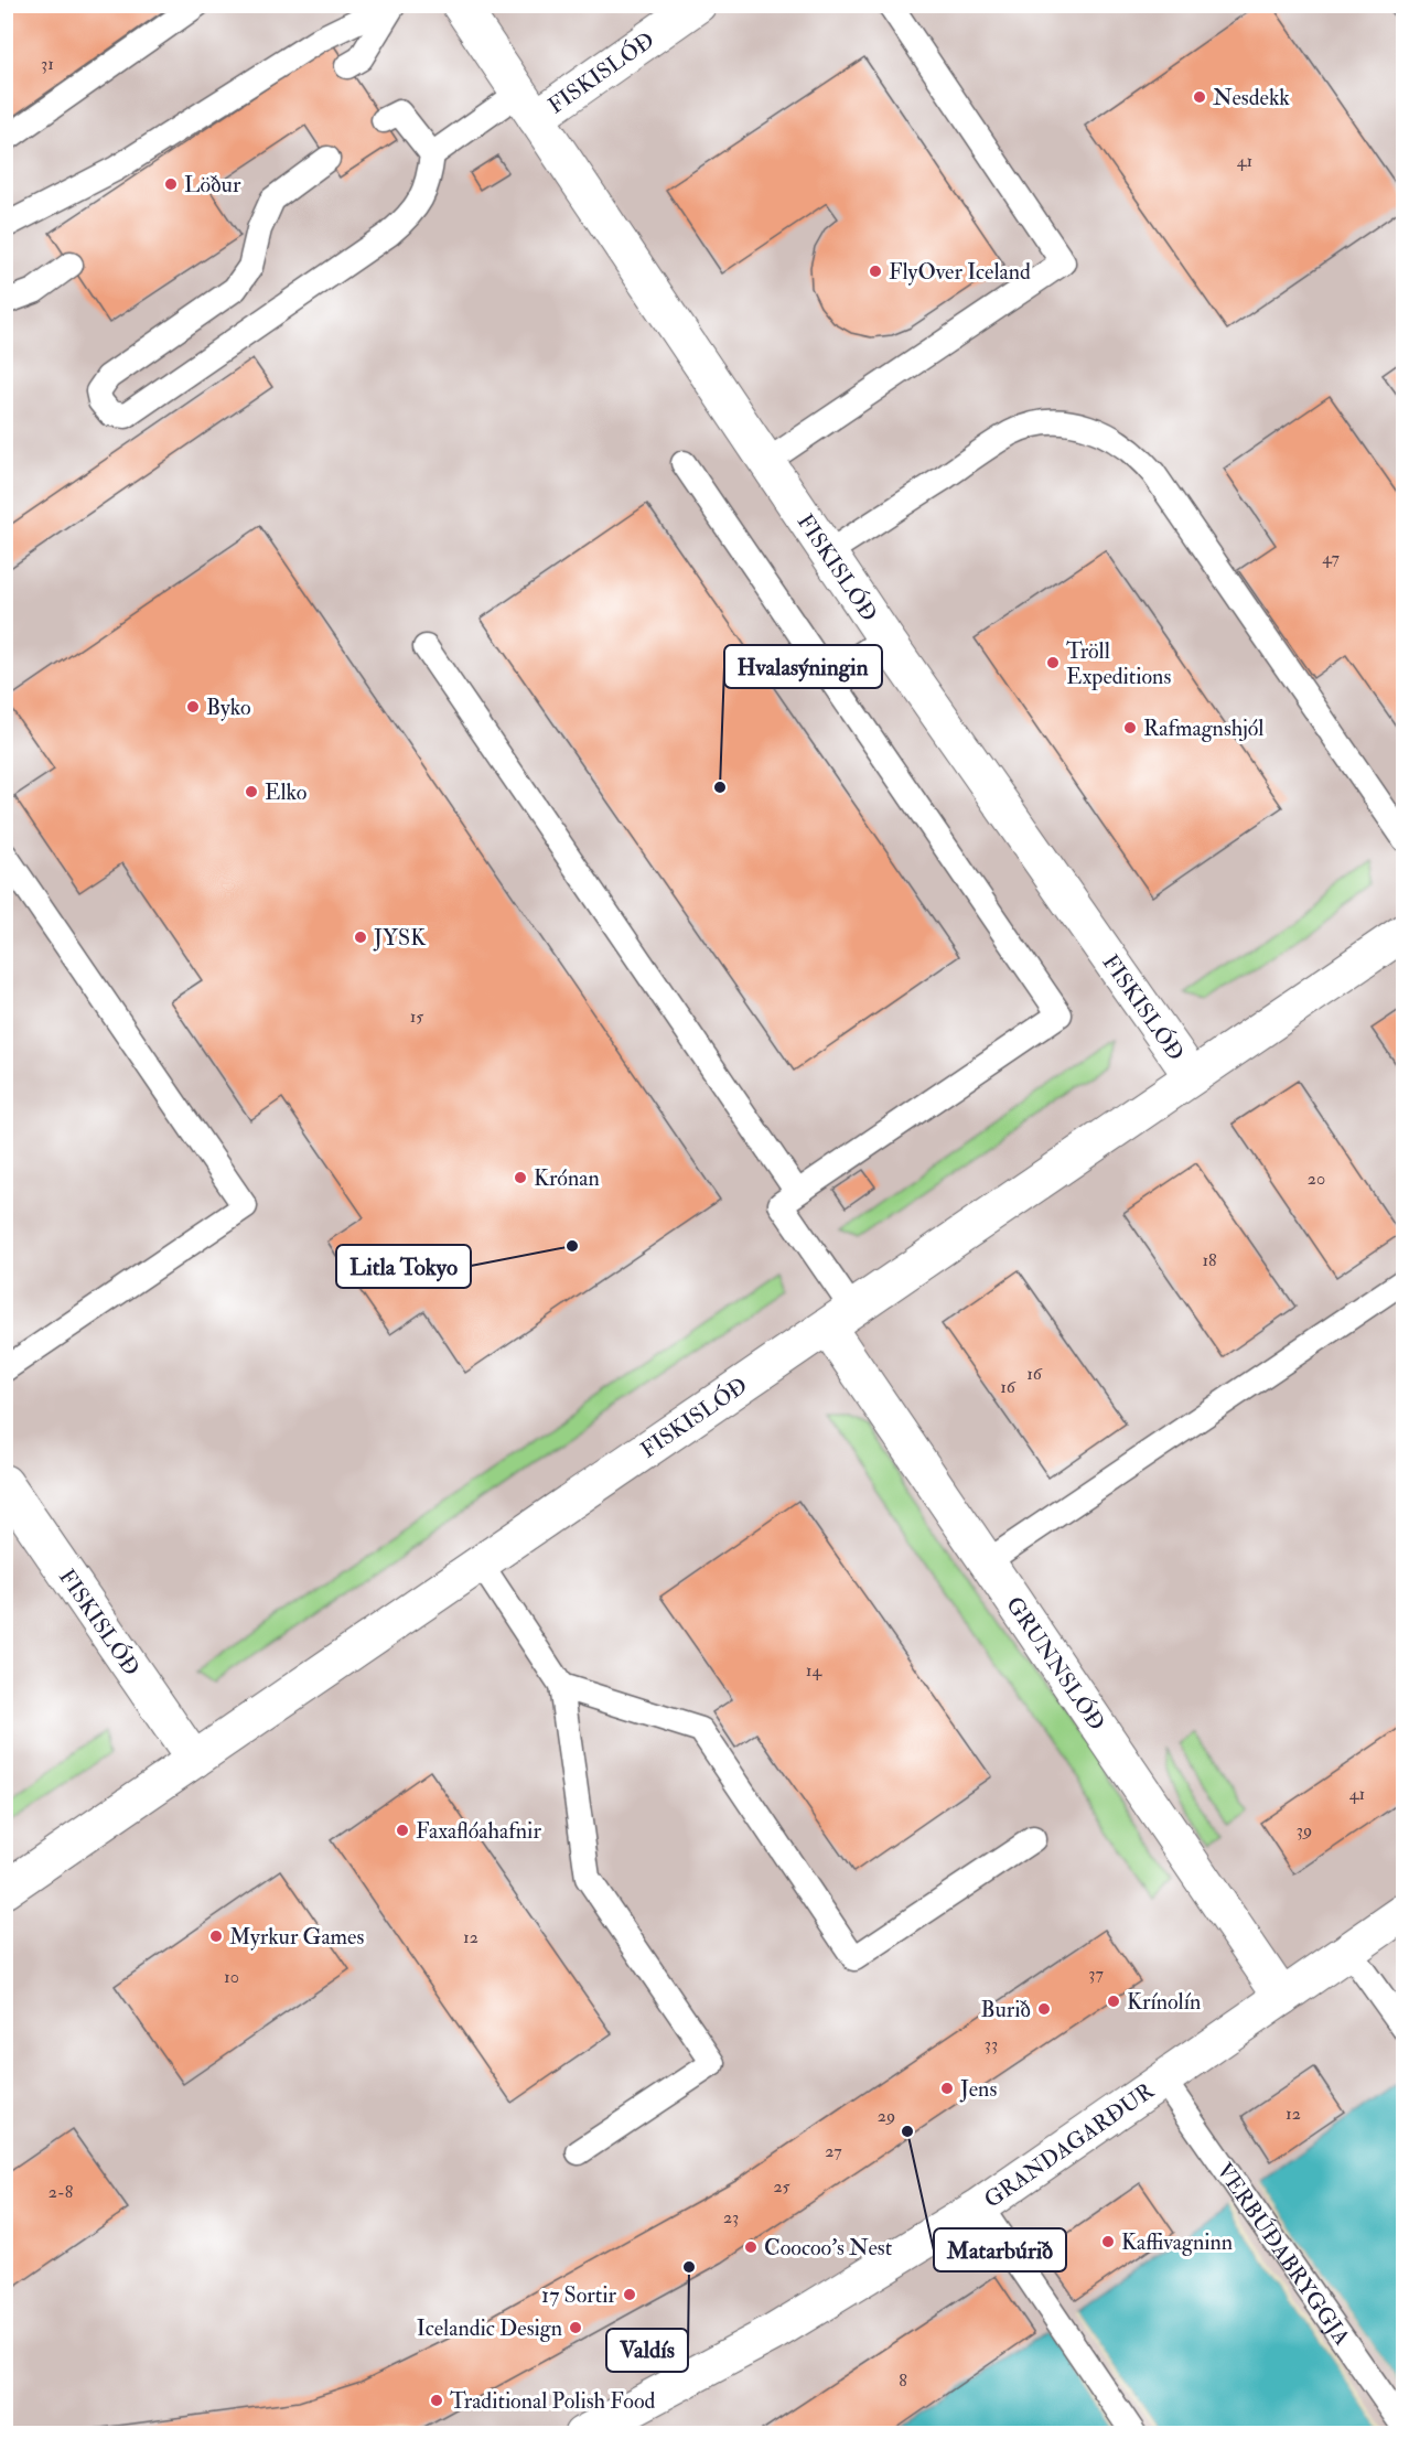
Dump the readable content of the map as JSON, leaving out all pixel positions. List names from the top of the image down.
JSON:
{
  "streets": {
    "street": ["FISKISLÓÐ", "GRUNNSLÓÐ", "GRANDAGARÐUR"],
    "lane": ["VERBÚÐABRYGGJA"]
  },
  "crossings": [
    ["FISKISLÓÐ", "GRUNNSLÓÐ"],
    ["GRUNNSLÓÐ", "GRANDAGARÐUR"],
    ["GRANDAGARÐUR", "VERBÚÐABRYGGJA"]
  ],
  "places": [
    "Nesdekk",
    "Löður",
    "FlyOver Iceland",
    "Tröll Expeditions",
    "Byko",
    "Rafmagnshjól",
    "Hvalasýningin",
    "Elko",
    "JYSK",
    "Krónan",
    "Litla Tokyo",
    "Faxaflóahafnir",
    "Myrkur Games",
    "Krínolín",
    "Burið",
    "Jens",
    "Matarbúrið",
    "Kaffivagninn",
    "Coocoo's Nest",
    "Valdís",
    "17 Sortir",
    "Icelandic Design",
    "Traditional Polish Food"
  ],
  "house_numbers": [
    "31",
    "41",
    "47",
    "15",
    "20",
    "18",
    "16",
    "16",
    "14",
    "41",
    "39",
    "12",
    "37",
    "10",
    "33",
    "12",
    "29",
    "27",
    "25",
    "2-8",
    "23",
    "8"
  ]
}
